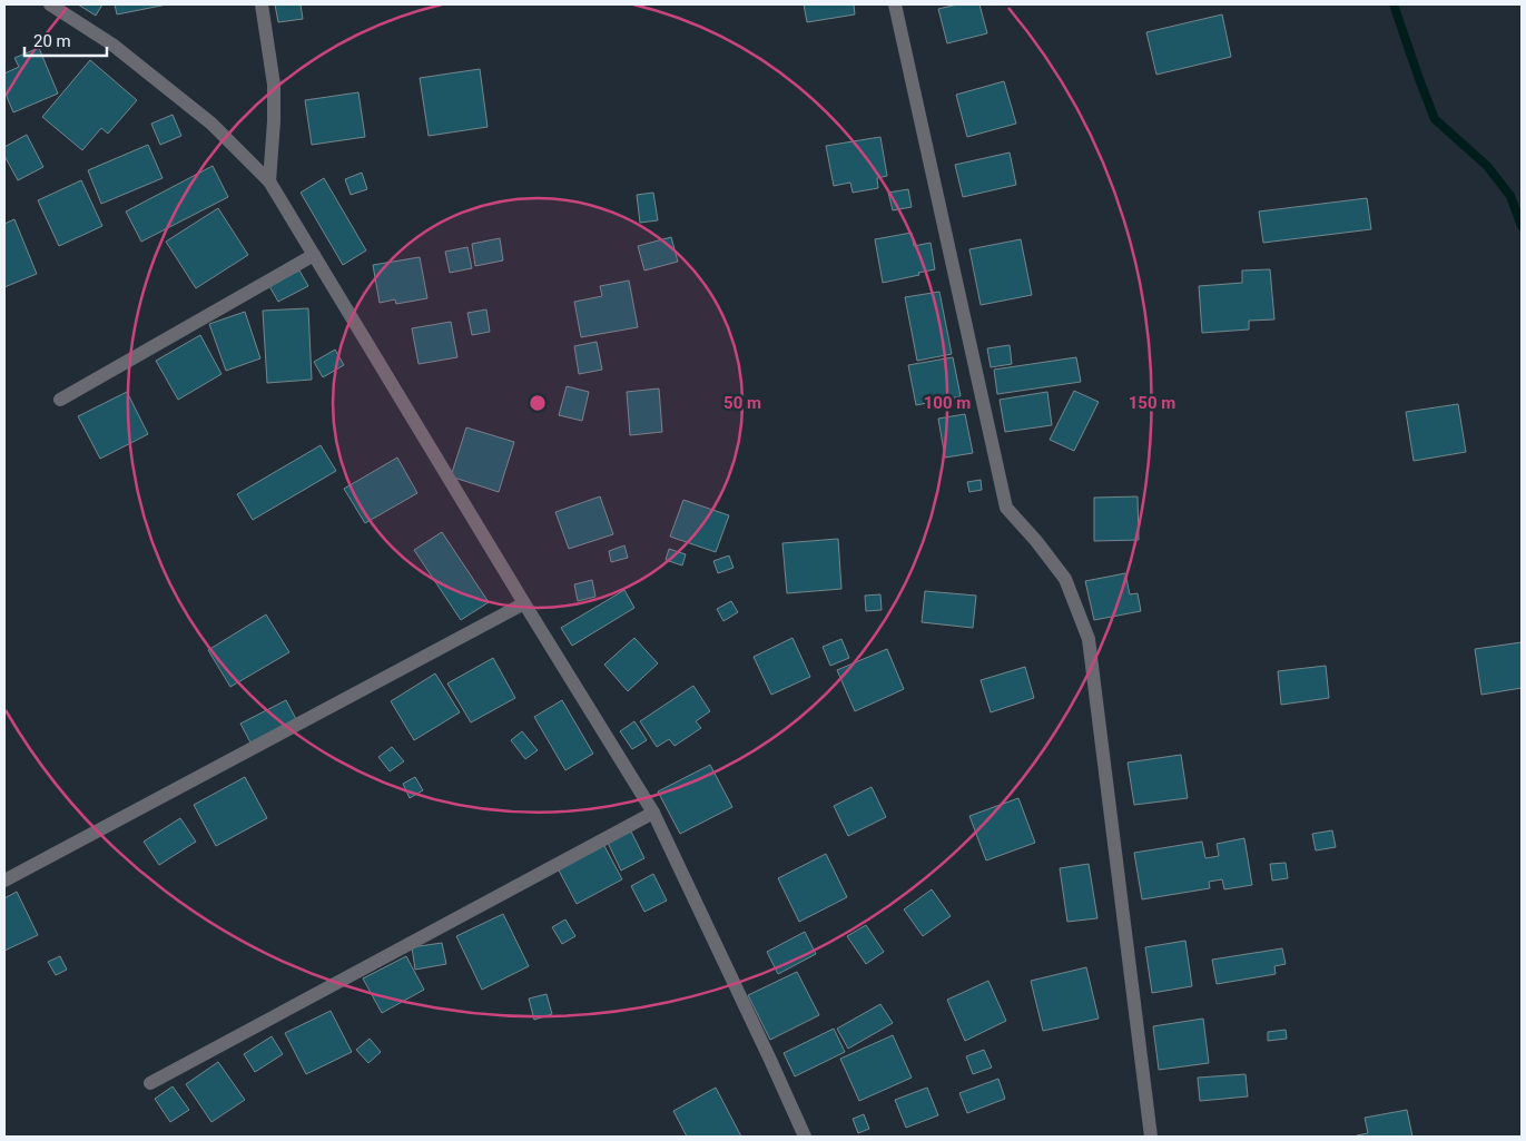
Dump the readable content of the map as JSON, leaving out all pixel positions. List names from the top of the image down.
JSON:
{
  "scale_bar": "20 m",
  "rings": ["50 m", "100 m", "150 m"]
}
